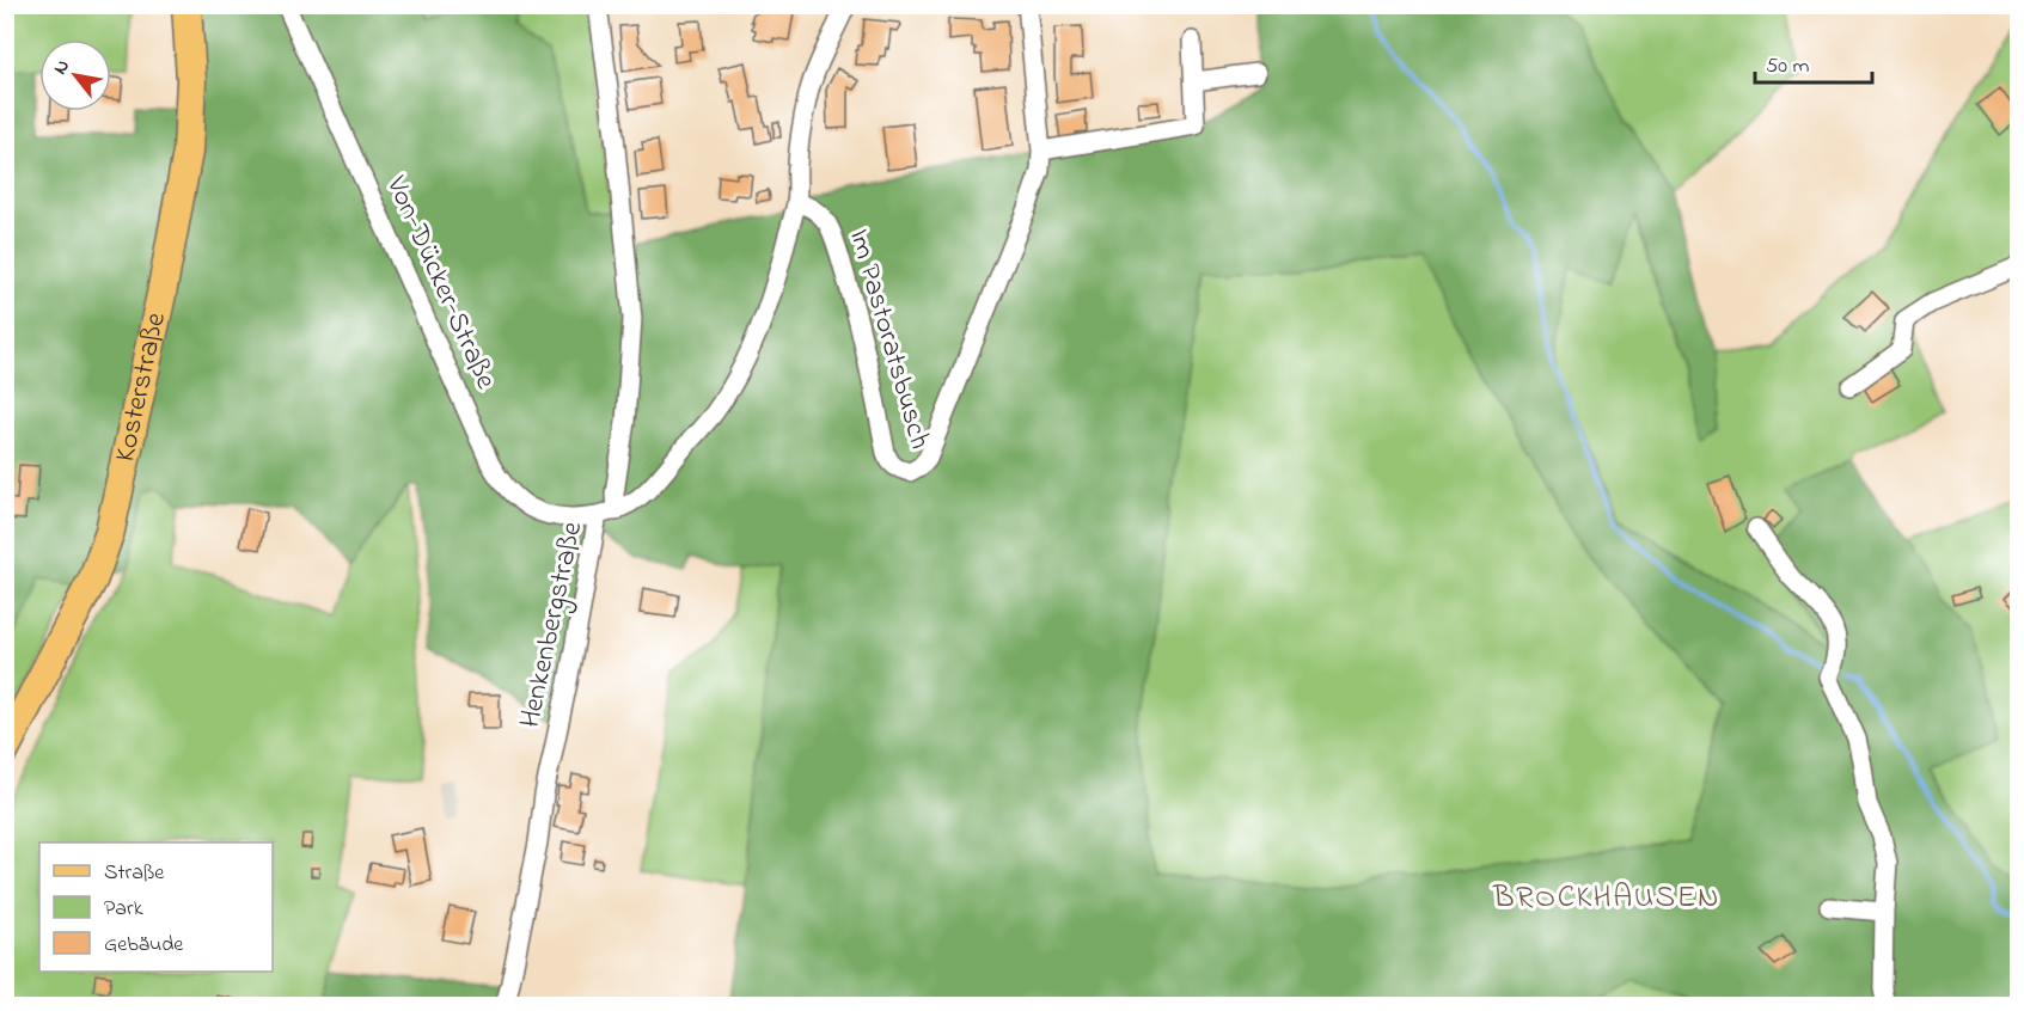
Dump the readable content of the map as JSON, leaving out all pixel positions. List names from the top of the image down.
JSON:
{
  "streets": {
    "main road": ["Kosterstraße"],
    "street": ["Von-Dücker-Straße", "Im Pastoratsbusch", "Henkenbergstraße"]
  },
  "crossings": [
    ["Von-Dücker-Straße", "Henkenbergstraße"]
  ],
  "districts": ["BROCKHAUSEN"],
  "legend": ["Straße", "Park", "Gebäude"],
  "scale_bar": "50 m",
  "north": "top left"
}
